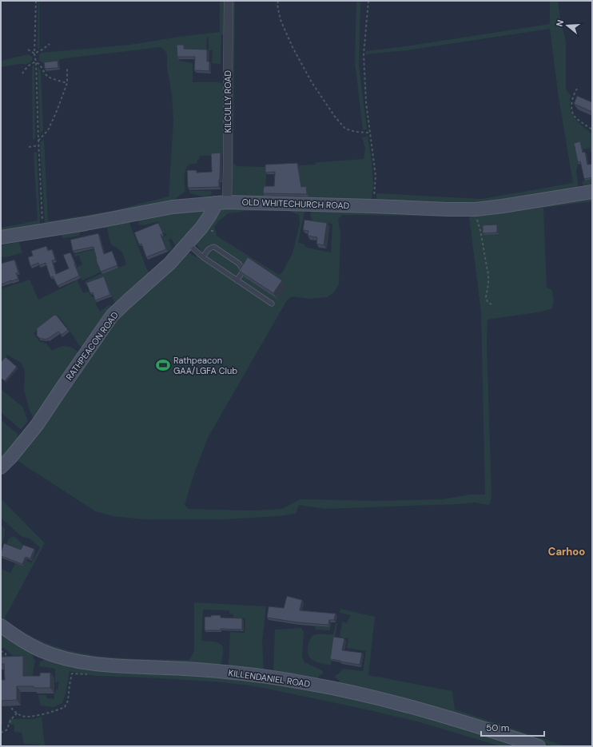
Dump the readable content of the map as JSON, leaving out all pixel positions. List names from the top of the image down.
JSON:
{
  "streets": {
    "street": [
      "KILCULLY ROAD",
      "OLD WHITECHURCH ROAD",
      "RATHPEACON ROAD",
      "KILLENDANIEL ROAD"
    ]
  },
  "crossings": [
    ["KILCULLY ROAD", "OLD WHITECHURCH ROAD"],
    ["OLD WHITECHURCH ROAD", "RATHPEACON ROAD"]
  ],
  "districts": ["Carhoo"],
  "places": {
    "sports": ["Rathpeacon GAA/LGFA Club"]
  },
  "scale_bar": "50 m",
  "north": "left"
}
